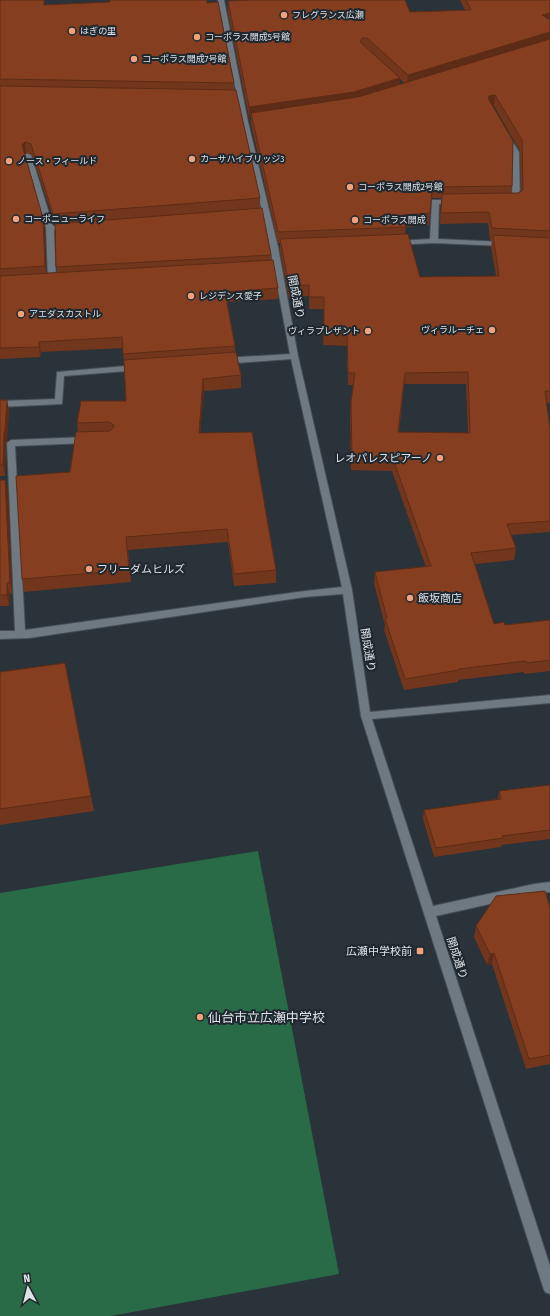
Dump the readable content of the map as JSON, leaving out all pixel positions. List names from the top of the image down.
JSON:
{
  "streets": {
    "street": ["開成通り"]
  },
  "places": {
    "other": [
      "フレグランス広瀬",
      "はぎの里",
      "コーポラス開成5号館",
      "コーポラス開成7号館",
      "カーサハイブリッジ3",
      "ノース・フィールド",
      "コーポラス開成2号館",
      "コーポニューライフ",
      "コーポラス開成",
      "レジデンス愛子",
      "アエダスカストル",
      "ヴィラルーチェ",
      "ヴィラプレザント",
      "レオパレスピアーノ",
      "フリーダムヒルズ",
      "飯坂商店",
      "仙台市立広瀬中学校"
    ],
    "transit": ["広瀬中学校前"]
  },
  "north": "top"
}
